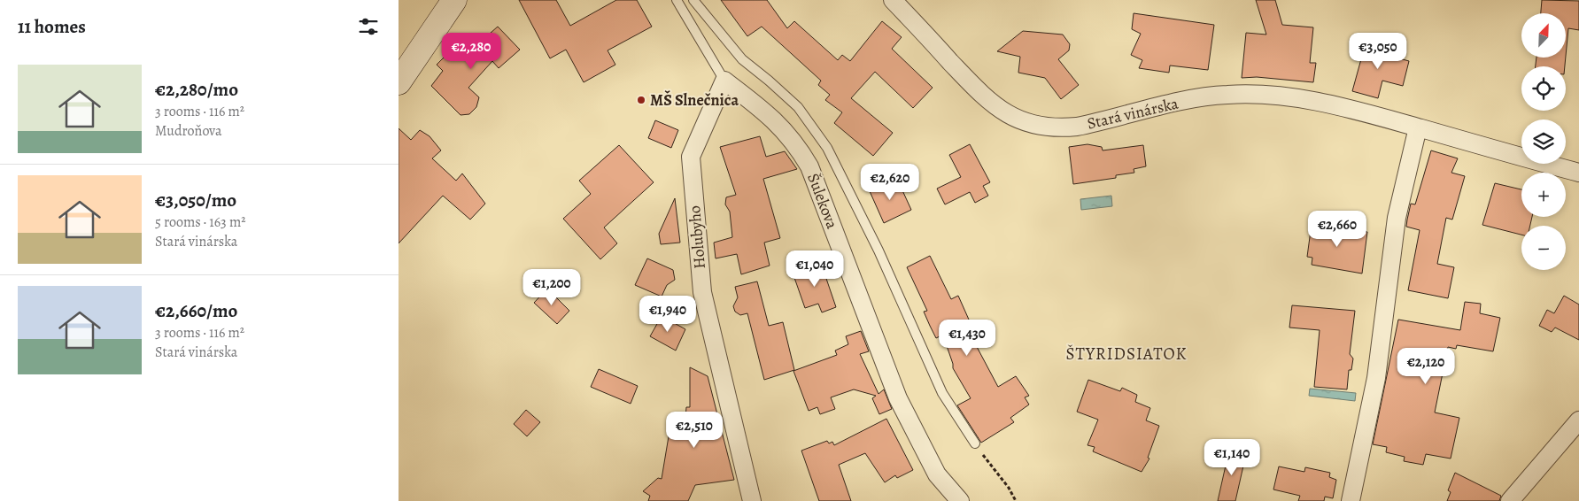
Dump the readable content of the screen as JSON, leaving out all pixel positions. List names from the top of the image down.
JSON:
{
  "streets": {
    "street": ["Stará vinárska", "Šulekova", "Holubyho"]
  },
  "crossings": [
    ["Šulekova", "Holubyho"]
  ],
  "districts": ["ŠTYRIDSIATOK"],
  "places": ["MŠ Slnečnica"],
  "north": "top right",
  "page": {
    "heading": "11 homes",
    "map_buttons": ["+", "−"],
    "price": [
      "€2,280",
      "€3,050",
      "€2,620",
      "€2,660",
      "€1,040",
      "€1,200",
      "€1,940",
      "€1,430",
      "€2,120",
      "€2,510",
      "€1,140"
    ],
    "list": [
      {
        "name": "€2,280/mo",
        "note": "3 rooms · 116 m² · Mudroňova"
      },
      {
        "name": "€3,050/mo",
        "note": "5 rooms · 163 m² · Stará vinárska"
      },
      {
        "name": "€2,660/mo",
        "note": "3 rooms · 116 m² · Stará vinárska"
      }
    ]
  }
}
